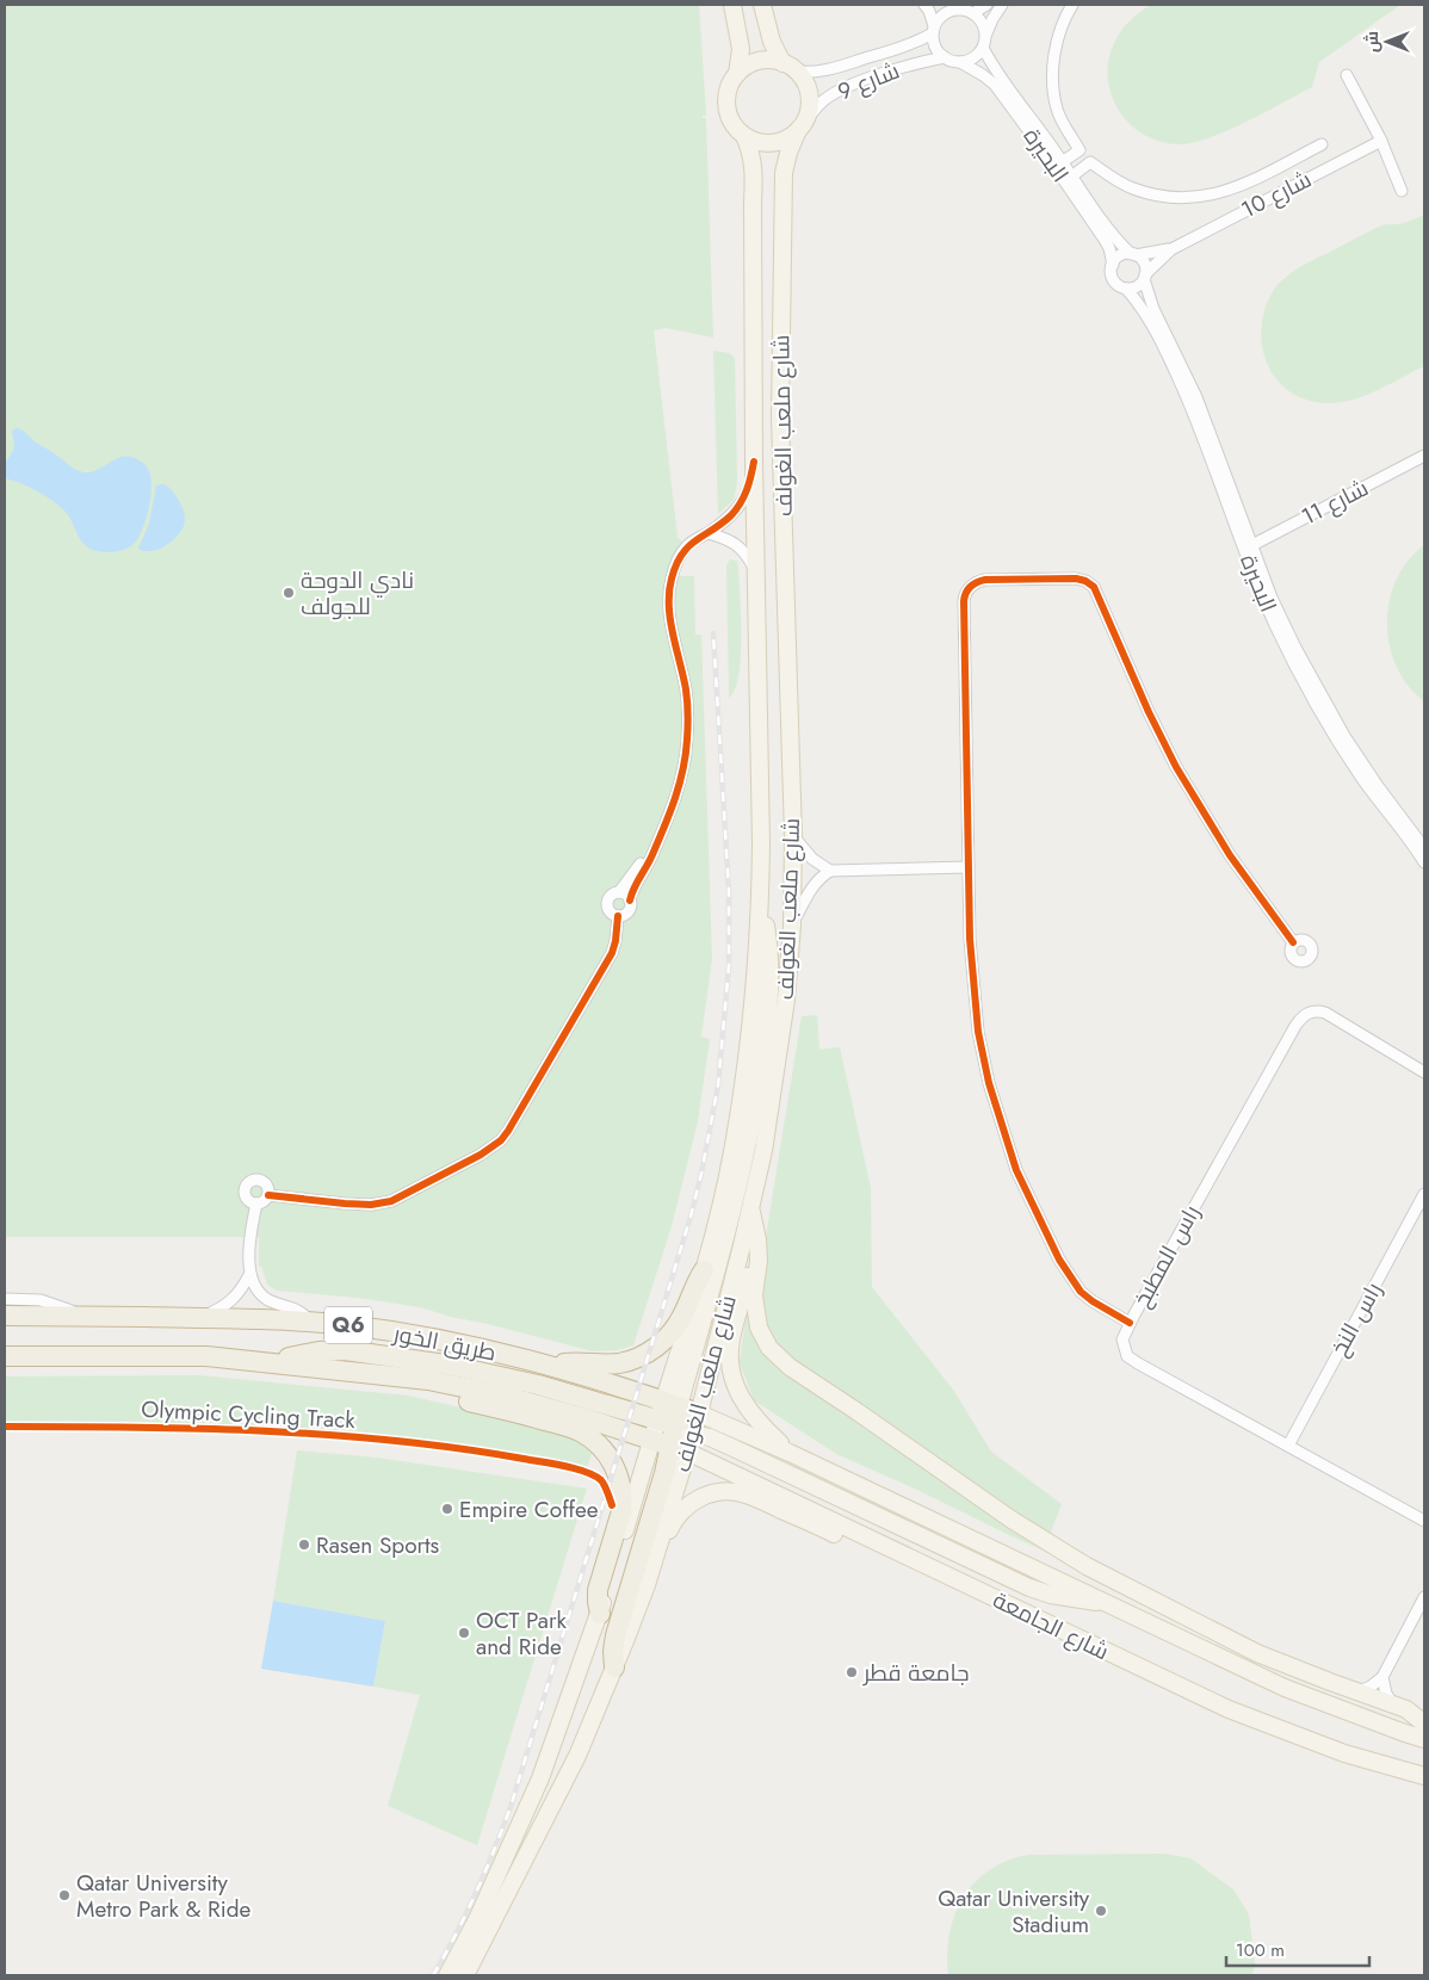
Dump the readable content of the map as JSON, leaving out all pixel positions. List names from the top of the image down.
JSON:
{
  "streets": {
    "highway": ["Q6", "طريق الخور"],
    "main road": ["شارع ملعب الغولف", "شارع الجامعة"],
    "street": [
      "شارع 9",
      "البحيرة",
      "شارع 10",
      "شارع 11",
      "راس المطبخ",
      "راس النخ"
    ],
    "cycle path": ["Olympic Cycling Track"]
  },
  "crossings": [
    ["شارع 9", "البحيرة"],
    ["شارع 9", "شارع ملعب الغولف"],
    ["البحيرة", "شارع 10"],
    ["البحيرة", "شارع 11"],
    ["شارع ملعب الغولف", "طريق الخور"],
    ["شارع ملعب الغولف", "شارع الجامعة"],
    ["راس المطبخ", "راس النخ"],
    ["طريق الخور", "شارع الجامعة"]
  ],
  "places": [
    "نادي الدوحة للجولف",
    "Empire Coffee",
    "Rasen Sports",
    "OCT Park and Ride",
    "جامعة قطر",
    "Qatar University Metro Park & Ride",
    "Qatar University Stadium"
  ],
  "scale_bar": "100 m",
  "north": "left"
}
